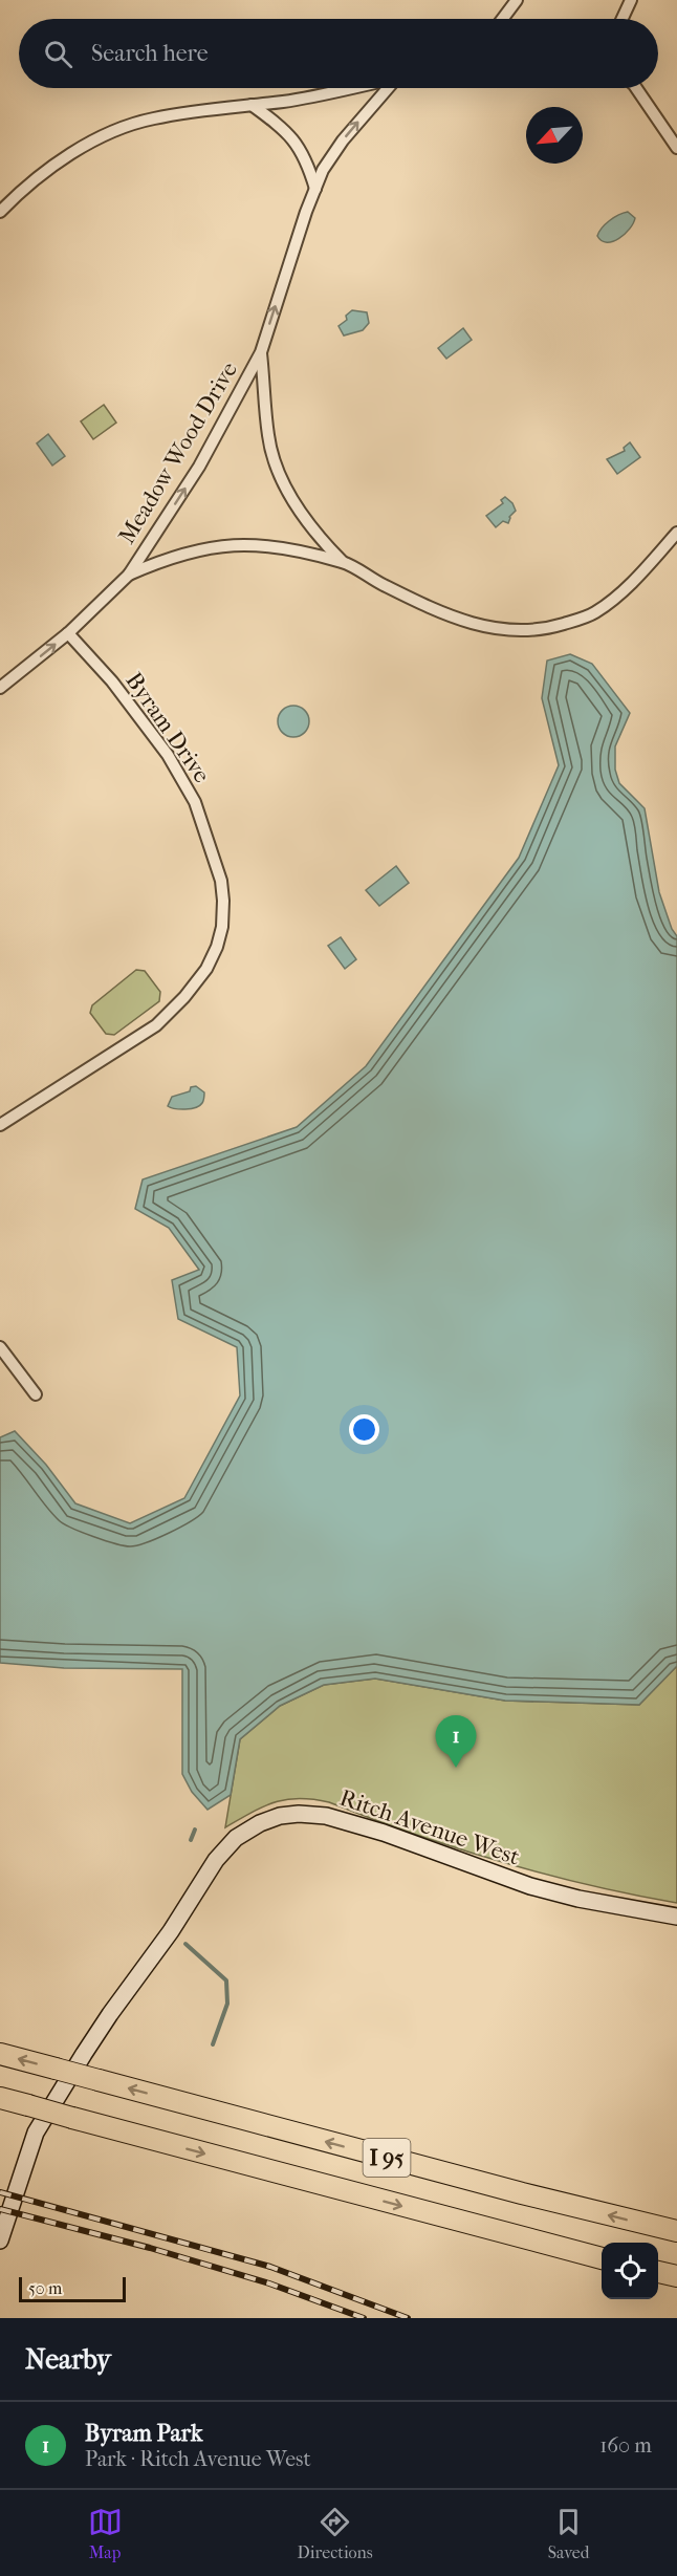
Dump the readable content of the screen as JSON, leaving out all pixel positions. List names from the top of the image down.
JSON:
{
  "streets": {
    "highway": ["I 95"],
    "main road": ["Ritch Avenue West"],
    "street": ["Meadow Wood Drive", "Byram Drive"]
  },
  "crossings": [
    ["Meadow Wood Drive", "Byram Drive"]
  ],
  "one_way": ["Meadow Wood Drive"],
  "scale_bar": "50 m",
  "north": "bottom left",
  "page": {
    "search": "Search here",
    "pins": "1",
    "scale": "50 m",
    "heading": "Nearby",
    "list": [
      {
        "mark": "1",
        "name": "Byram Park",
        "note": "Park · Ritch Avenue West",
        "value": "160 m"
      }
    ],
    "nav": ["Map", "Directions", "Saved"]
  }
}
